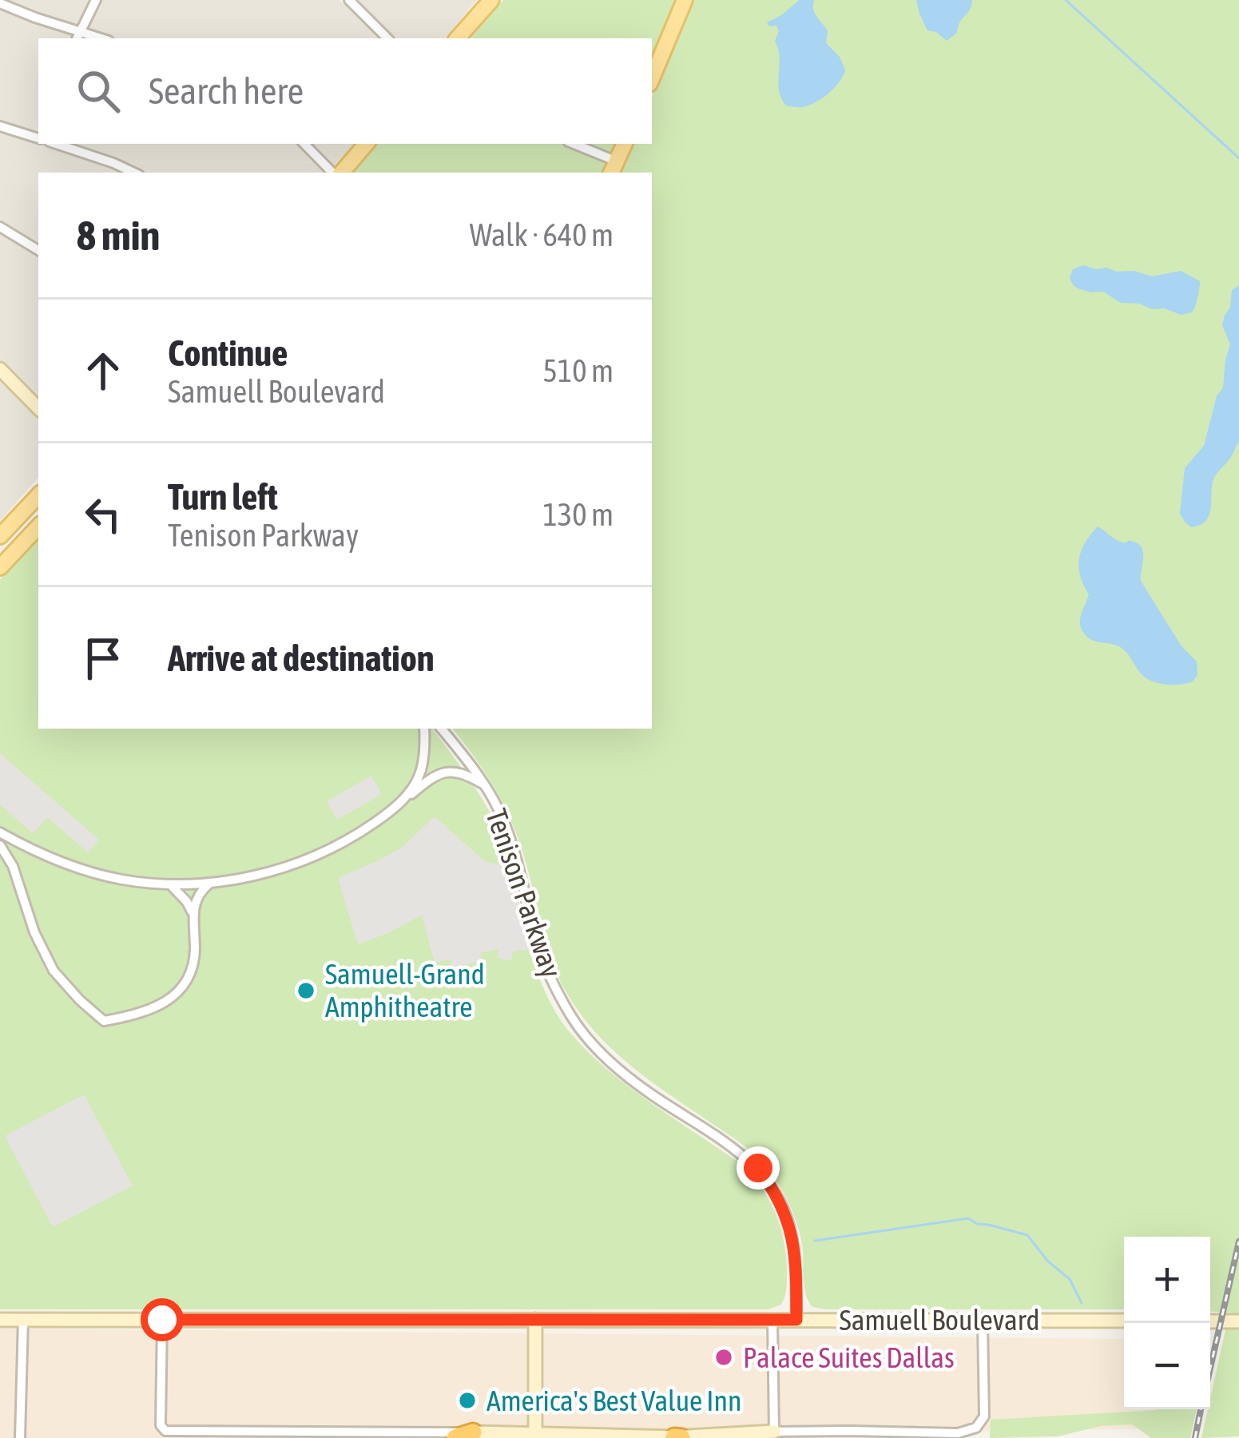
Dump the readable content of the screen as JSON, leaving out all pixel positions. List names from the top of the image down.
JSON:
{
  "streets": {
    "main road": ["Samuell Boulevard"],
    "street": ["Tenison Parkway"]
  },
  "crossings": [
    ["Tenison Parkway", "Samuell Boulevard"]
  ],
  "places": ["Samuell-Grand Amphitheatre", "Palace Suites Dallas", "America's Best Value Inn"],
  "page": {
    "search": "Search here",
    "heading": ["8 min", "Walk · 640 m"],
    "list": [
      ["Continue", "Samuell Boulevard", "510 m"],
      ["Turn left", "Tenison Parkway", "130 m"],
      "Arrive at destination"
    ],
    "map_buttons": ["+", "−"]
  }
}
